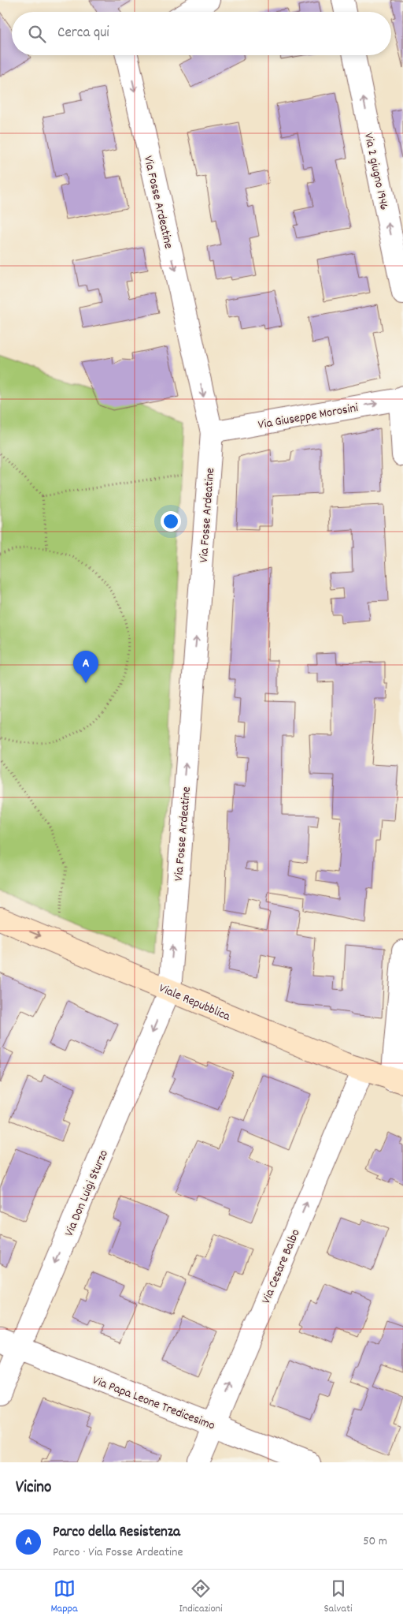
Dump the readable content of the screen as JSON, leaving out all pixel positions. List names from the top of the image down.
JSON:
{
  "streets": {
    "street": [
      "Via 2 giugno 1946",
      "Via Fosse Ardeatine",
      "Via Giuseppe Morosini",
      "Viale Repubblica",
      "Via Don Luigi Sturzo",
      "Via Cesare Balbo",
      "Via Papa Leone Tredicesimo"
    ]
  },
  "crossings": [
    ["Via Fosse Ardeatine", "Via Giuseppe Morosini"],
    ["Via Fosse Ardeatine", "Viale Repubblica"],
    ["Via Fosse Ardeatine", "Via Don Luigi Sturzo"],
    ["Viale Repubblica", "Via Don Luigi Sturzo"],
    ["Viale Repubblica", "Via Cesare Balbo"],
    ["Via Don Luigi Sturzo", "Via Papa Leone Tredicesimo"],
    ["Via Cesare Balbo", "Via Papa Leone Tredicesimo"]
  ],
  "one_way": [
    "Via 2 giugno 1946",
    "Via Giuseppe Morosini",
    "Viale Repubblica",
    "Via Don Luigi Sturzo",
    "Via Cesare Balbo"
  ],
  "page": {
    "search": "Cerca qui",
    "pins": "A",
    "heading": "Vicino",
    "list": [
      {
        "mark": "A",
        "name": "Parco della Resistenza",
        "note": "Parco · Via Fosse Ardeatine",
        "value": "50 m"
      }
    ],
    "nav": ["Mappa", "Indicazioni", "Salvati"]
  }
}
